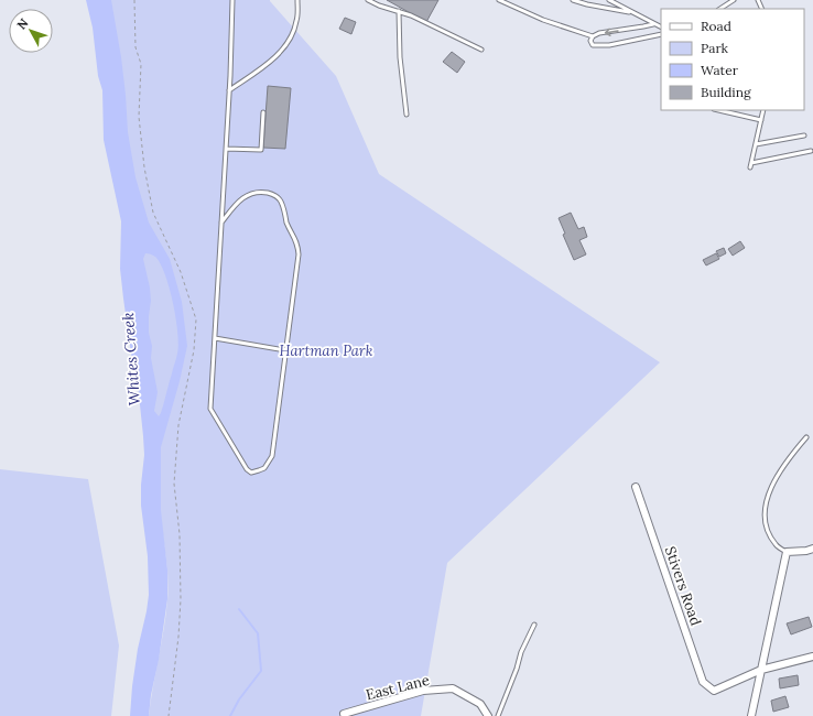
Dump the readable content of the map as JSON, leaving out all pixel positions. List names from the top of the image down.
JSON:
{
  "streets": {
    "street": ["Stivers Road", "East Lane"]
  },
  "water": ["Whites Creek"],
  "parks": ["Hartman Park"],
  "legend": [
    "Road",
    "Park",
    "Water",
    "Building"
  ],
  "north": "top left"
}
